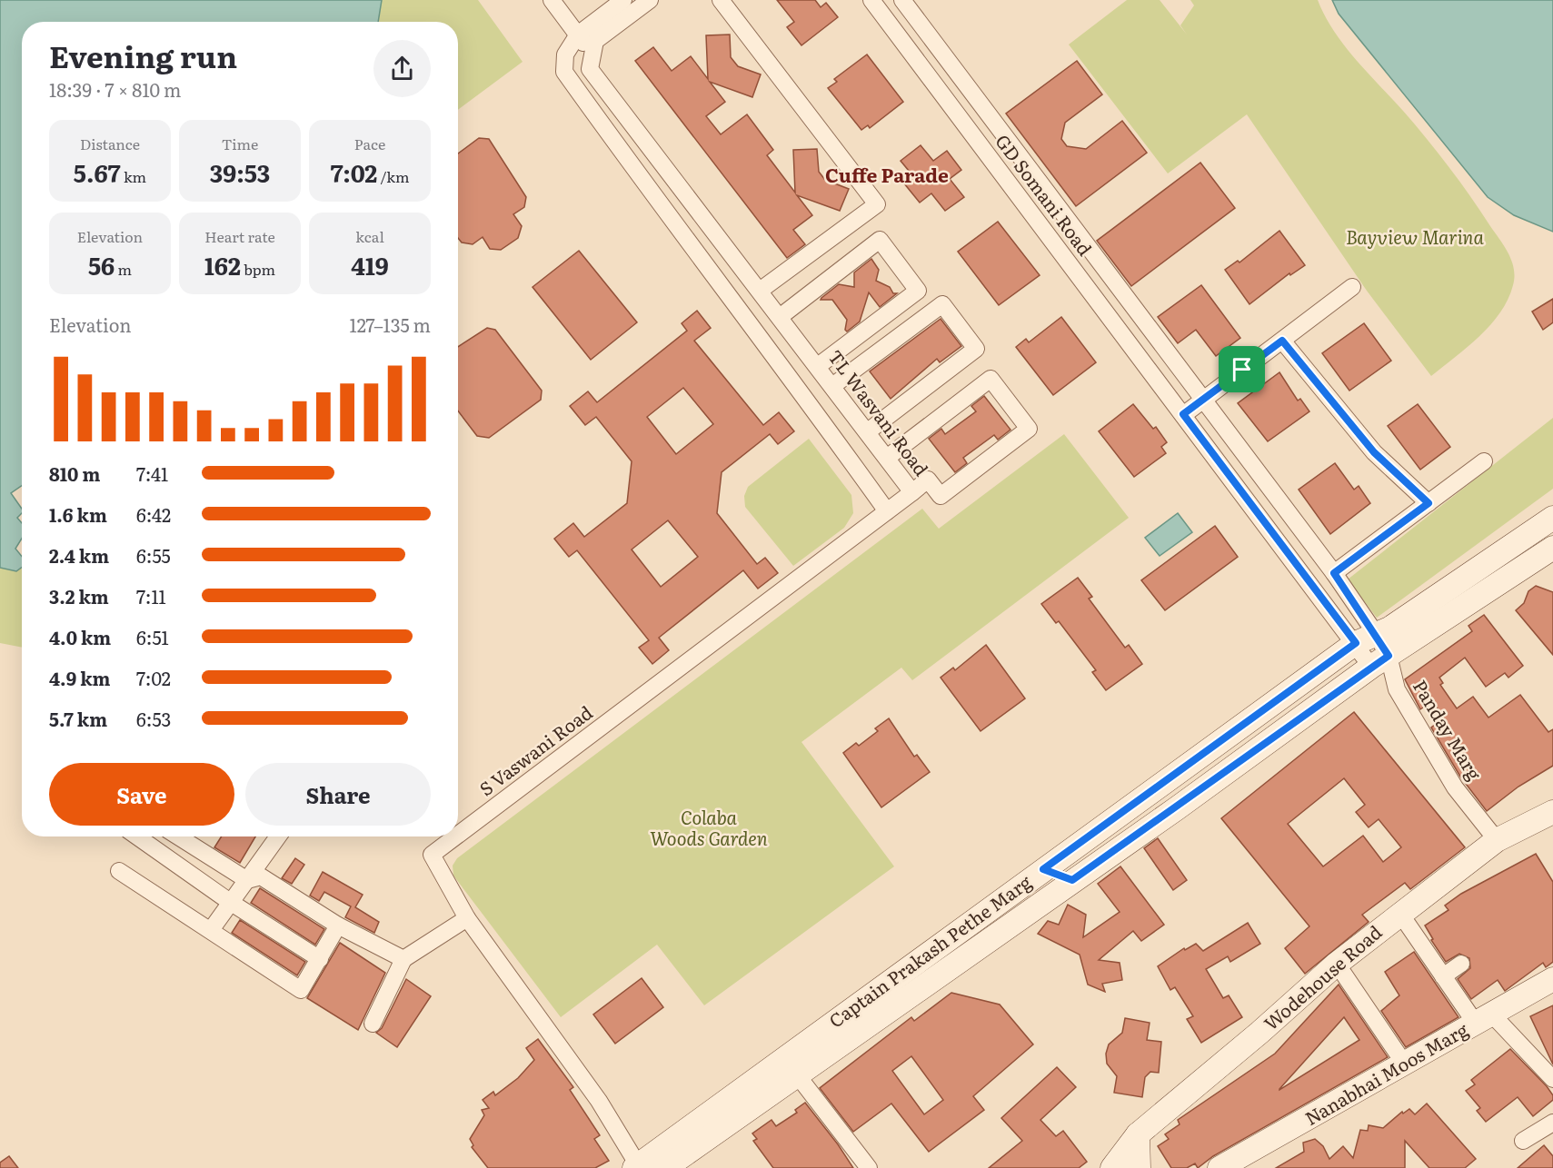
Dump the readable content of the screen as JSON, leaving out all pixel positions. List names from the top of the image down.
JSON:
{
  "streets": {
    "main road": ["Captain Prakash Pethe Marg", "Wodehouse Road", "Nanabhai Moos Marg"],
    "street": [
      "GD Somani Road",
      "TL Wasvani Road",
      "Panday Marg",
      "S Vaswani Road"
    ]
  },
  "crossings": [
    ["GD Somani Road", "Panday Marg"],
    ["GD Somani Road", "Captain Prakash Pethe Marg"],
    ["TL Wasvani Road", "S Vaswani Road"],
    ["Panday Marg", "Captain Prakash Pethe Marg"],
    ["Panday Marg", "Wodehouse Road"],
    ["S Vaswani Road", "Captain Prakash Pethe Marg"]
  ],
  "districts": ["Cuffe Parade"],
  "parks": ["Bayview Marina", "Colaba Woods Garden"],
  "page": {
    "heading": ["Evening run", "18:39 · 7 × 810 m"],
    "stats": [
      ["Distance", "5.67 km"],
      ["Time", "39:53"],
      ["Pace", "7:02 /km"],
      ["Elevation", "56 m"],
      ["Heart rate", "162 bpm"],
      ["kcal", "419"]
    ],
    "chart": ["Elevation", "127–135 m"],
    "list": [
      {
        "name": "810 m",
        "note": "7:41"
      },
      {
        "name": "1.6 km",
        "note": "6:42"
      },
      {
        "name": "2.4 km",
        "note": "6:55"
      },
      {
        "name": "3.2 km",
        "note": "7:11"
      },
      {
        "name": "4.0 km",
        "note": "6:51"
      },
      {
        "name": "4.9 km",
        "note": "7:02"
      },
      {
        "name": "5.7 km",
        "note": "6:53"
      }
    ],
    "buttons": ["Save", "Share"]
  }
}
